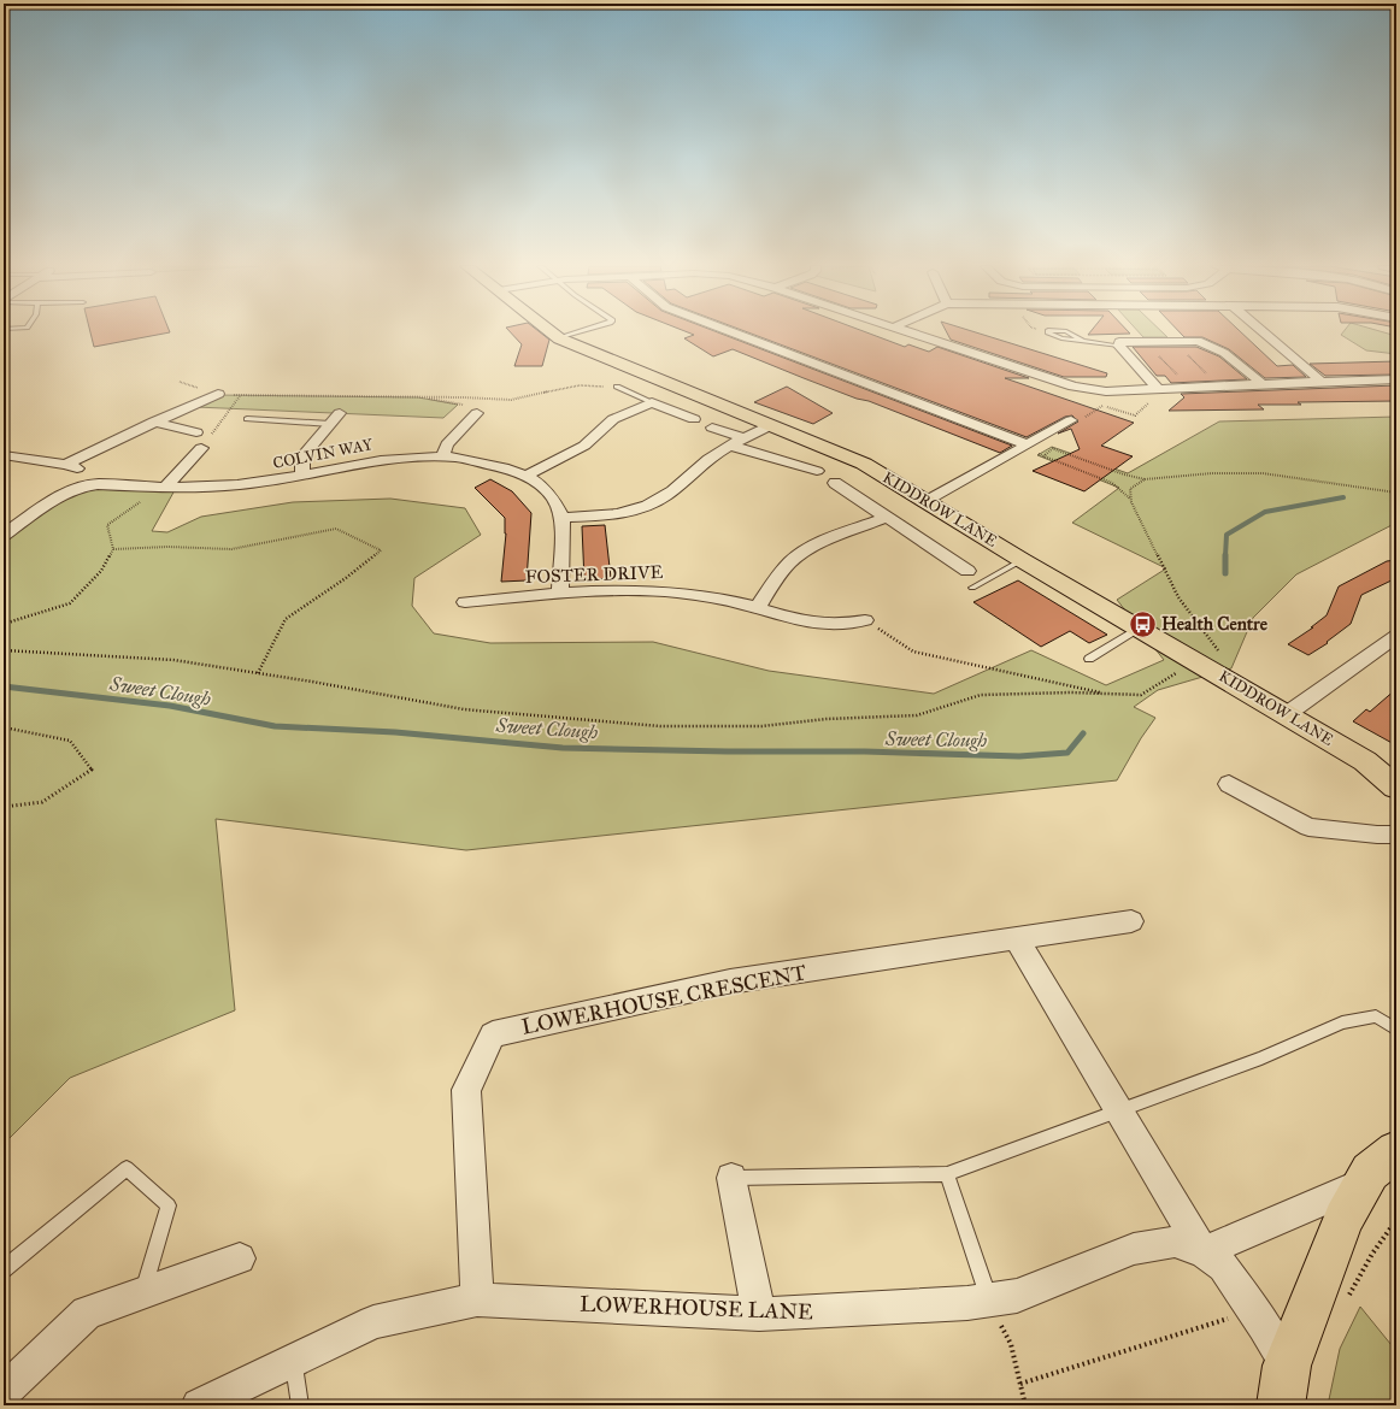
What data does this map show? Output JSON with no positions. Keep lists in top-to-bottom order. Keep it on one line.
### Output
{"streets":{"main road":["KIDDROW LANE"],"street":["COLVIN WAY","FOSTER DRIVE","LOWERHOUSE CRESCENT","LOWERHOUSE LANE"]},"crossings":[["LOWERHOUSE CRESCENT","LOWERHOUSE LANE"]],"water":["Sweet Clough"],"places":{"bus stop":["Health Centre"]}}
